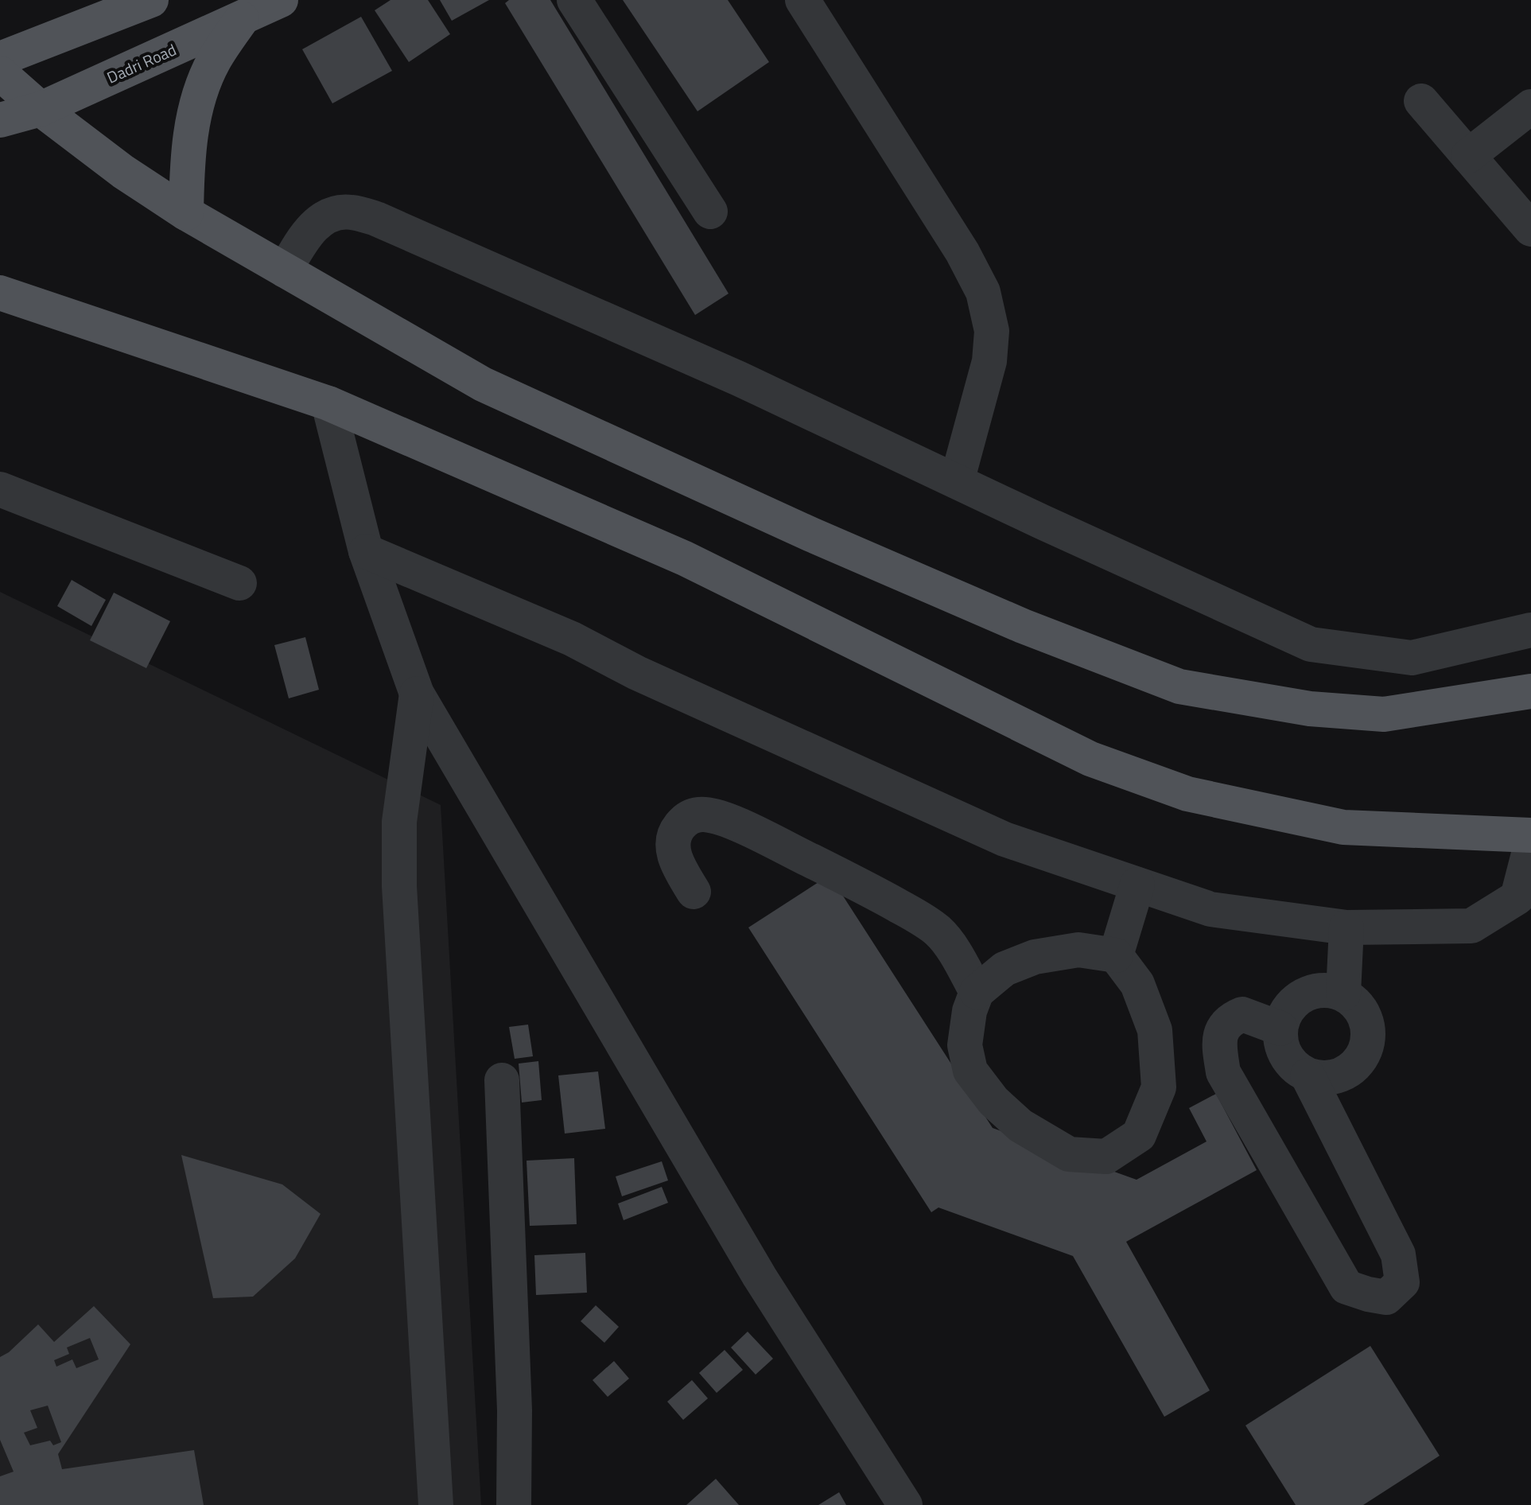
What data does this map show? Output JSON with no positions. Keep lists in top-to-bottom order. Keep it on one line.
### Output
{"streets":{"main road":["Dadri Road"]}}
